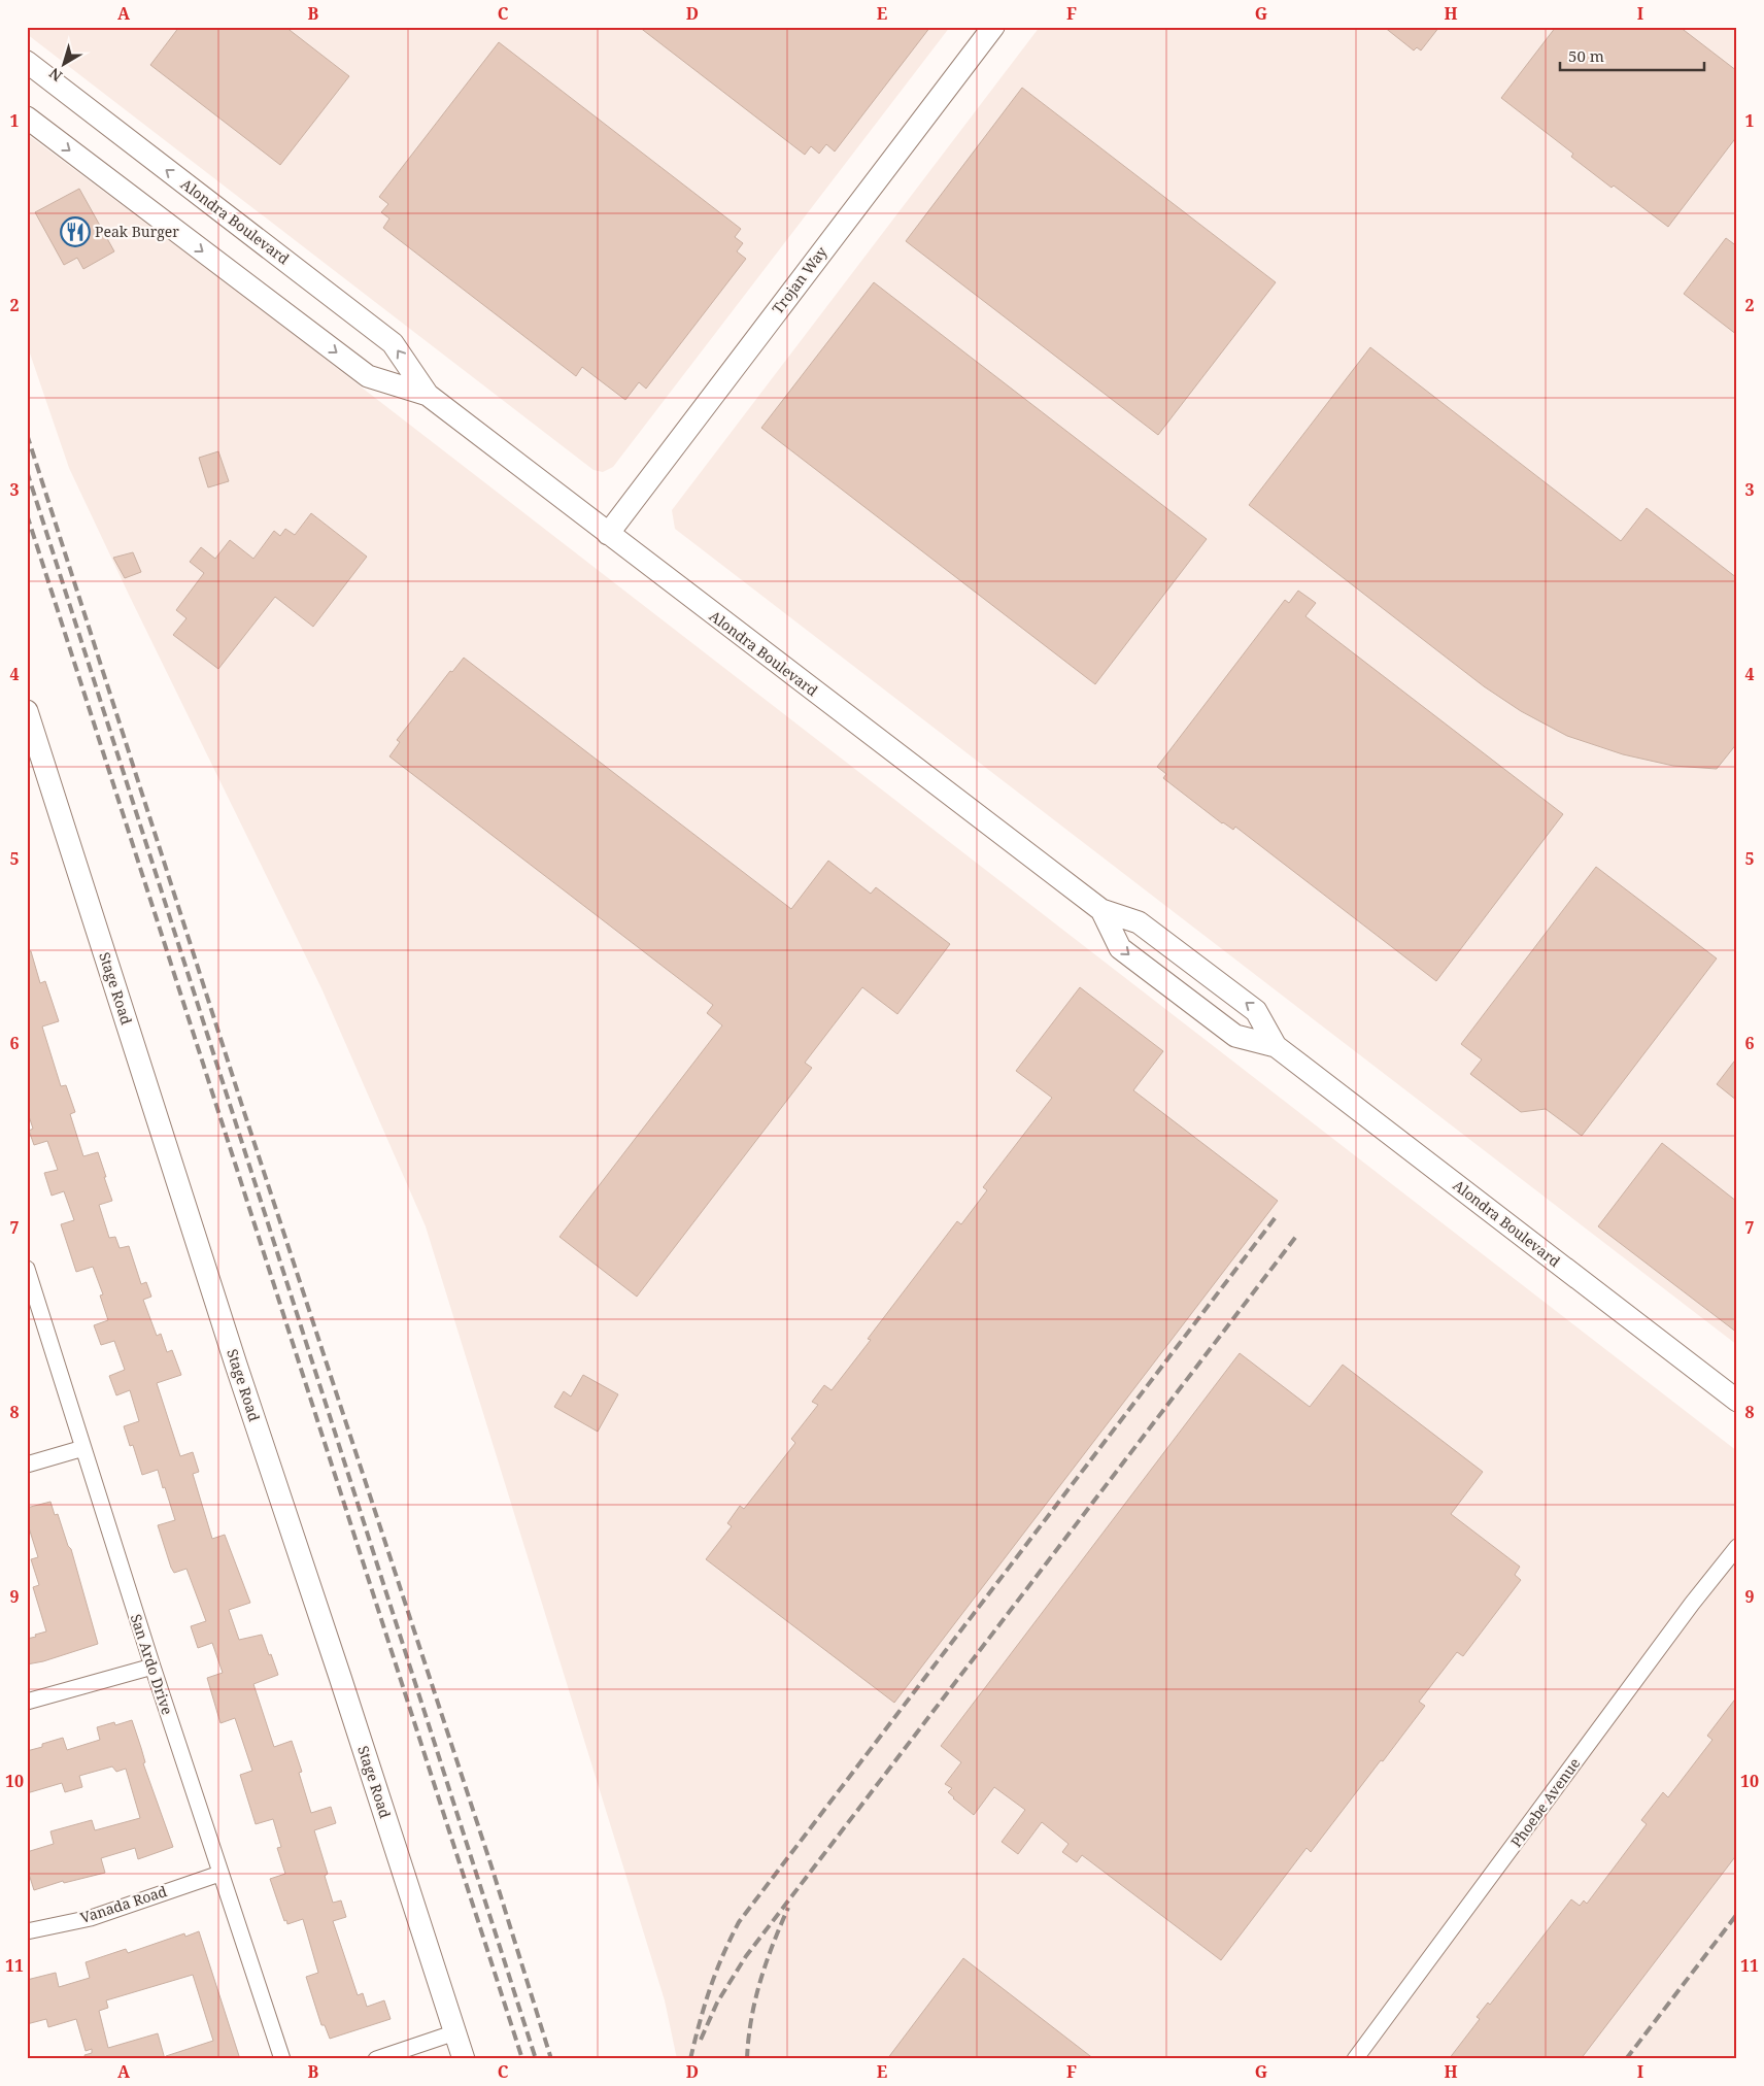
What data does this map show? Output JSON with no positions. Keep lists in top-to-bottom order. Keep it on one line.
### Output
{"streets":{"main road":["Alondra Boulevard","Trojan Way","Stage Road"],"street":["San Ardo Drive","Phoebe Avenue","Vanada Road"]},"crossings":[["Alondra Boulevard","Trojan Way"],["San Ardo Drive","Vanada Road"]],"places":{"restaurant":["Peak Burger"]},"scale_bar":"50 m","north":"bottom left","grid":{"columns":["A","B","C","D","E","F","G","H","I"],"rows":["1","2","3","4","5","6","7","8","9","10","11"]}}
